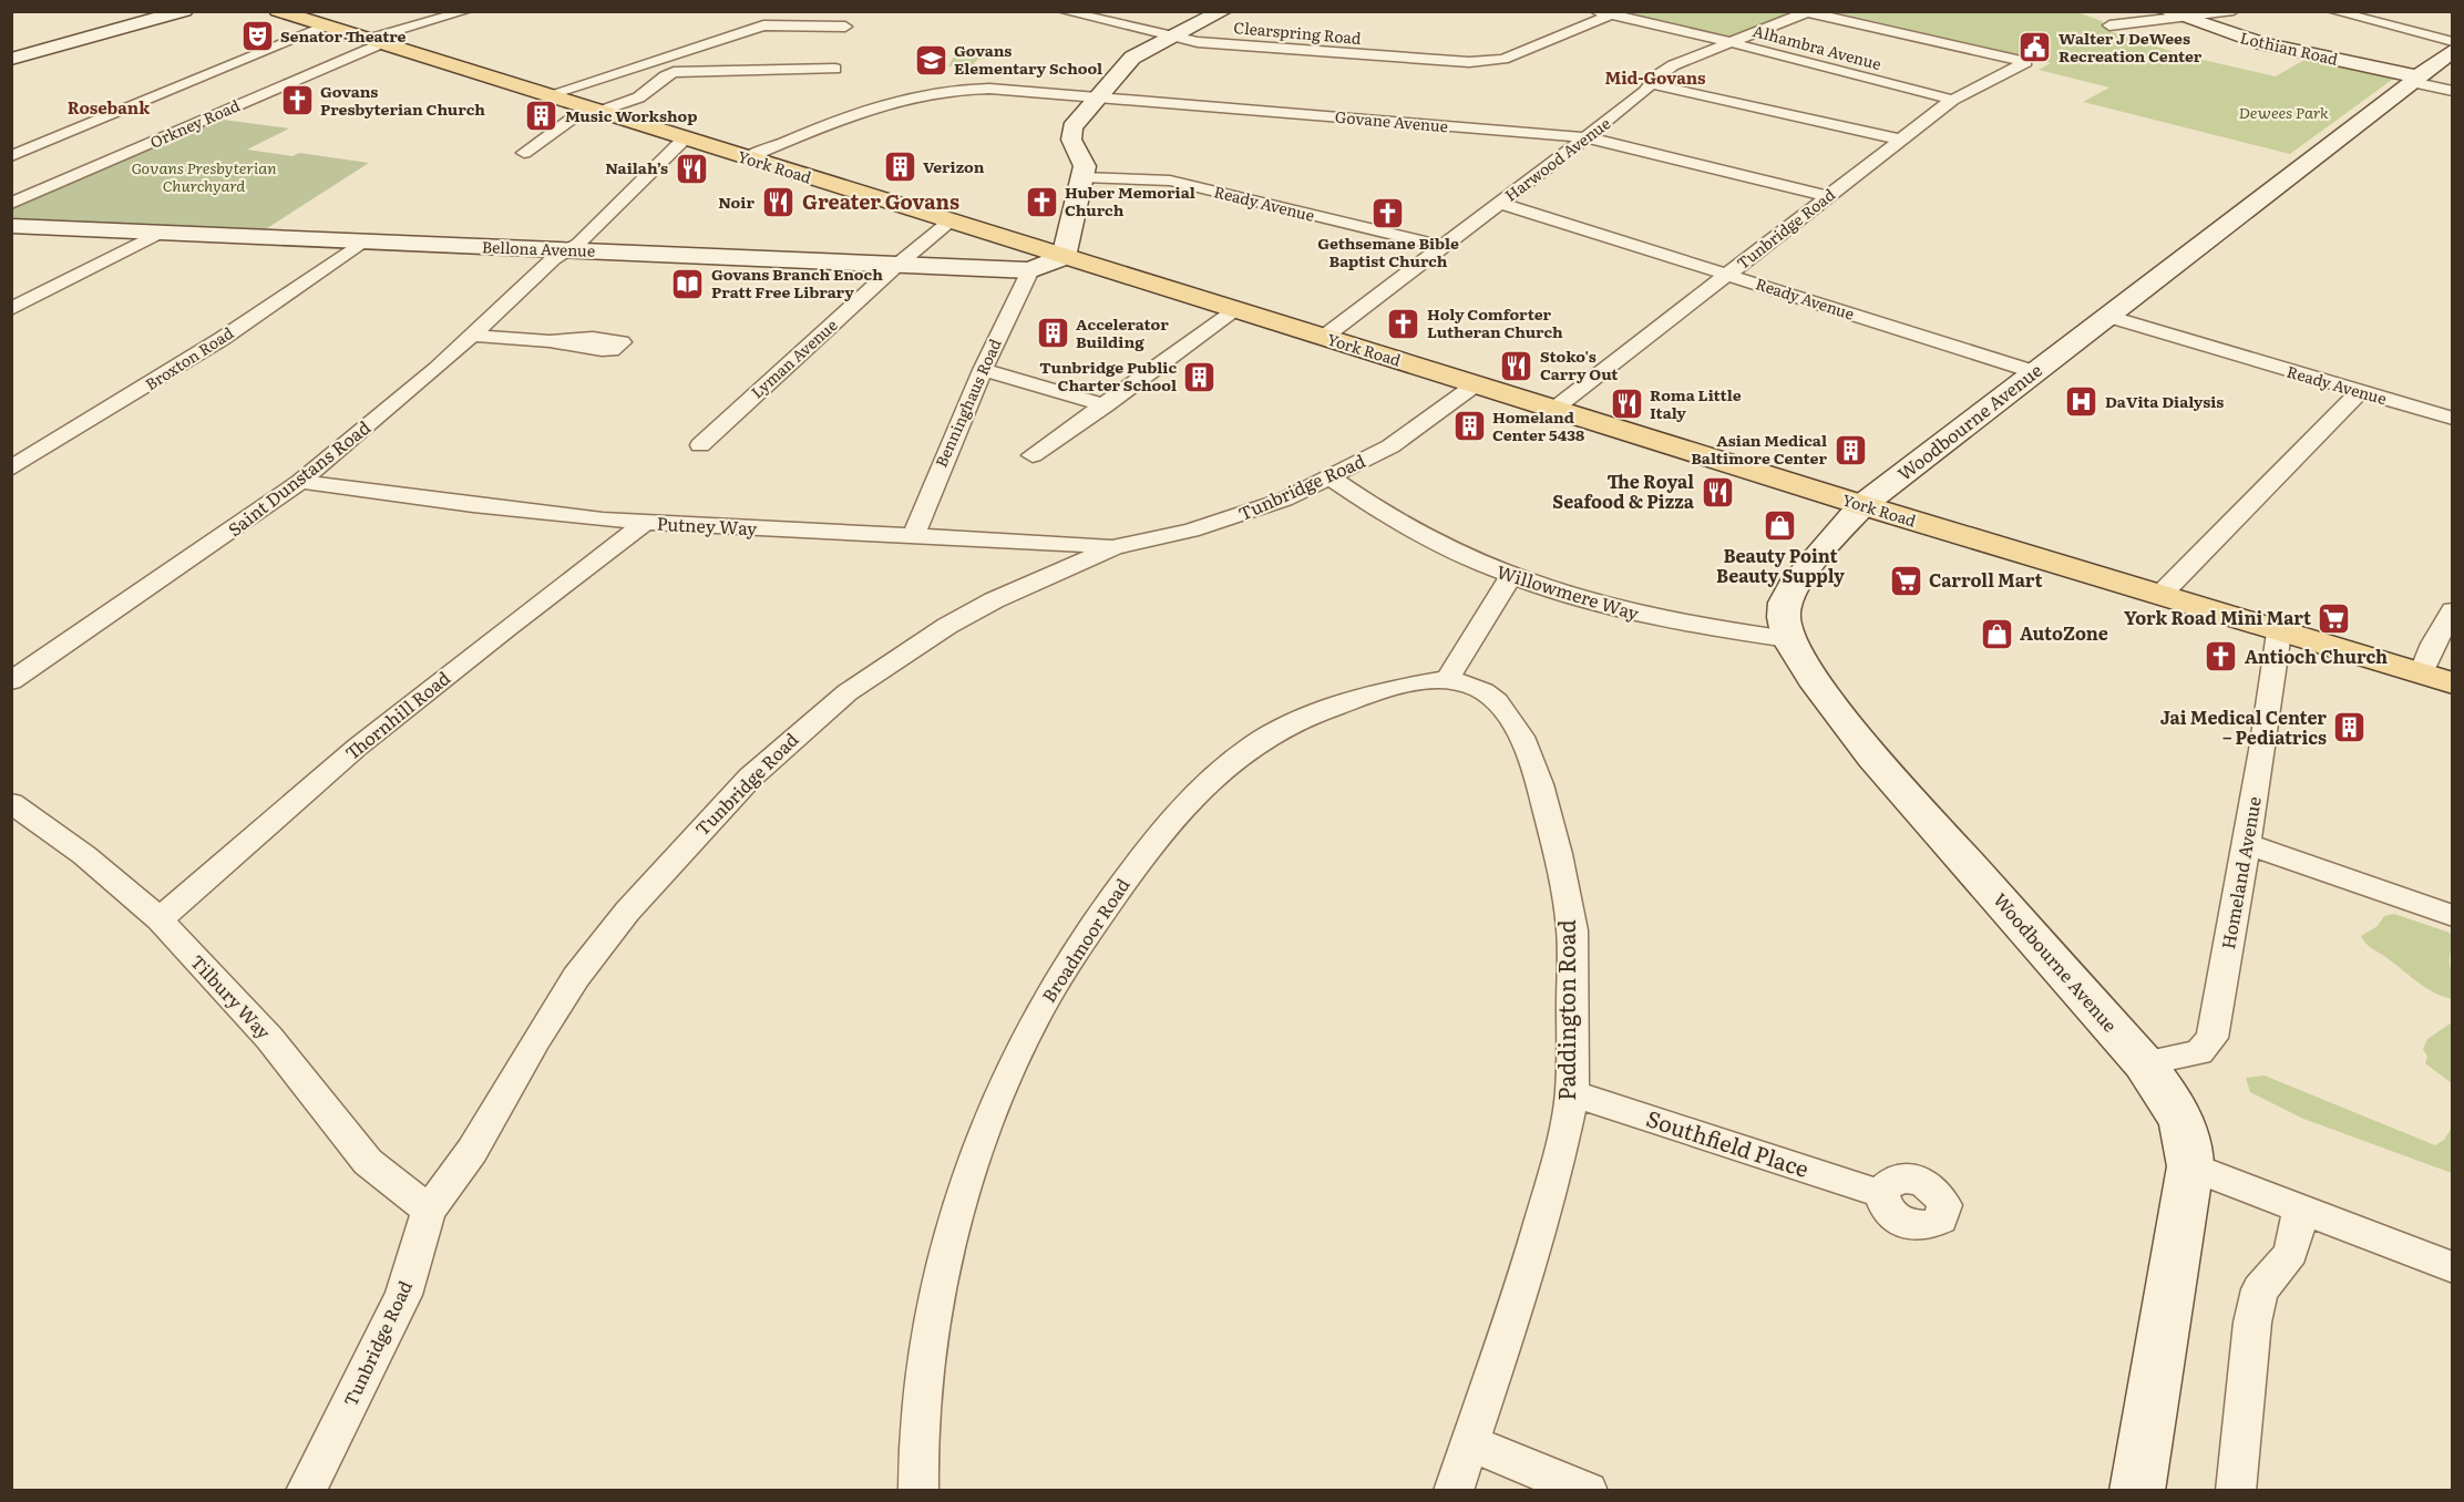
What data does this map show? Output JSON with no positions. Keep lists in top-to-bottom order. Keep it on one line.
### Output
{"streets":{"main road":["York Road"],"street":["Clearspring Road","Alhambra Avenue","Lothian Road","Govane Avenue","Orkney Road","Harwood Avenue","Ready Avenue","Tunbridge Road","Bellona Avenue","Broxton Road","Lyman Avenue","Benninghaus Road","Woodbourne Avenue","Saint Dunstans Road","Putney Way","Willowmere Way","Thornhill Road","Homeland Avenue","Broadmoor Road","Tilbury Way","Paddington Road","Southfield Place"]},"crossings":[["Clearspring Road","Alhambra Avenue"],["Alhambra Avenue","Harwood Avenue"],["Alhambra Avenue","Tunbridge Road"],["Lothian Road","Woodbourne Avenue"],["Govane Avenue","Harwood Avenue"],["Govane Avenue","York Road"],["Govane Avenue","Tunbridge Road"],["Orkney Road","York Road"],["Harwood Avenue","York Road"],["Harwood Avenue","Ready Avenue"],["Harwood Avenue","Tunbridge Road"],["York Road","Tunbridge Road"],["York Road","Bellona Avenue"],["York Road","Lyman Avenue"],["York Road","Woodbourne Avenue"],["York Road","Saint Dunstans Road"],["York Road","Homeland Avenue"],["Ready Avenue","Tunbridge Road"],["Ready Avenue","Woodbourne Avenue"],["Tunbridge Road","Putney Way"],["Tunbridge Road","Willowmere Way"],["Tunbridge Road","Tilbury Way"],["Bellona Avenue","Broxton Road"],["Bellona Avenue","Lyman Avenue"],["Bellona Avenue","Benninghaus Road"],["Bellona Avenue","Saint Dunstans Road"],["Benninghaus Road","Putney Way"],["Woodbourne Avenue","Willowmere Way"],["Woodbourne Avenue","Homeland Avenue"],["Saint Dunstans Road","Putney Way"],["Putney Way","Thornhill Road"],["Thornhill Road","Tilbury Way"],["Broadmoor Road","Paddington Road"],["Paddington Road","Southfield Place"]],"districts":["Mid-Govans","Rosebank","Greater Govans"],"parks":["Dewees Park","Govans Presbyterian Churchyard"],"places":{"theatre":["Senator Theatre"],"public building":["Walter J DeWees Recreation Center"],"school or university":["Govans Elementary School"],"church":["Govans Presbyterian Church","Huber Memorial Church","Gethsemane Bible Baptist Church","Holy Comforter Lutheran Church","Antioch Church"],"building":["Music Workshop","Verizon","Accelerator Building","Tunbridge Public Charter School","Homeland Center 5438","Asian Medical Baltimore Center","Jai Medical Center – Pediatrics"],"restaurant":["Nailah’s","Noir","Stoko's Carry Out","Roma Little Italy","The Royal Seafood & Pizza"],"library":["Govans Branch Enoch Pratt Free Library"],"hospital":["DaVita Dialysis"],"shop":["Beauty Point Beauty Supply","AutoZone"],"supermarket":["Carroll Mart","York Road Mini Mart"]}}
